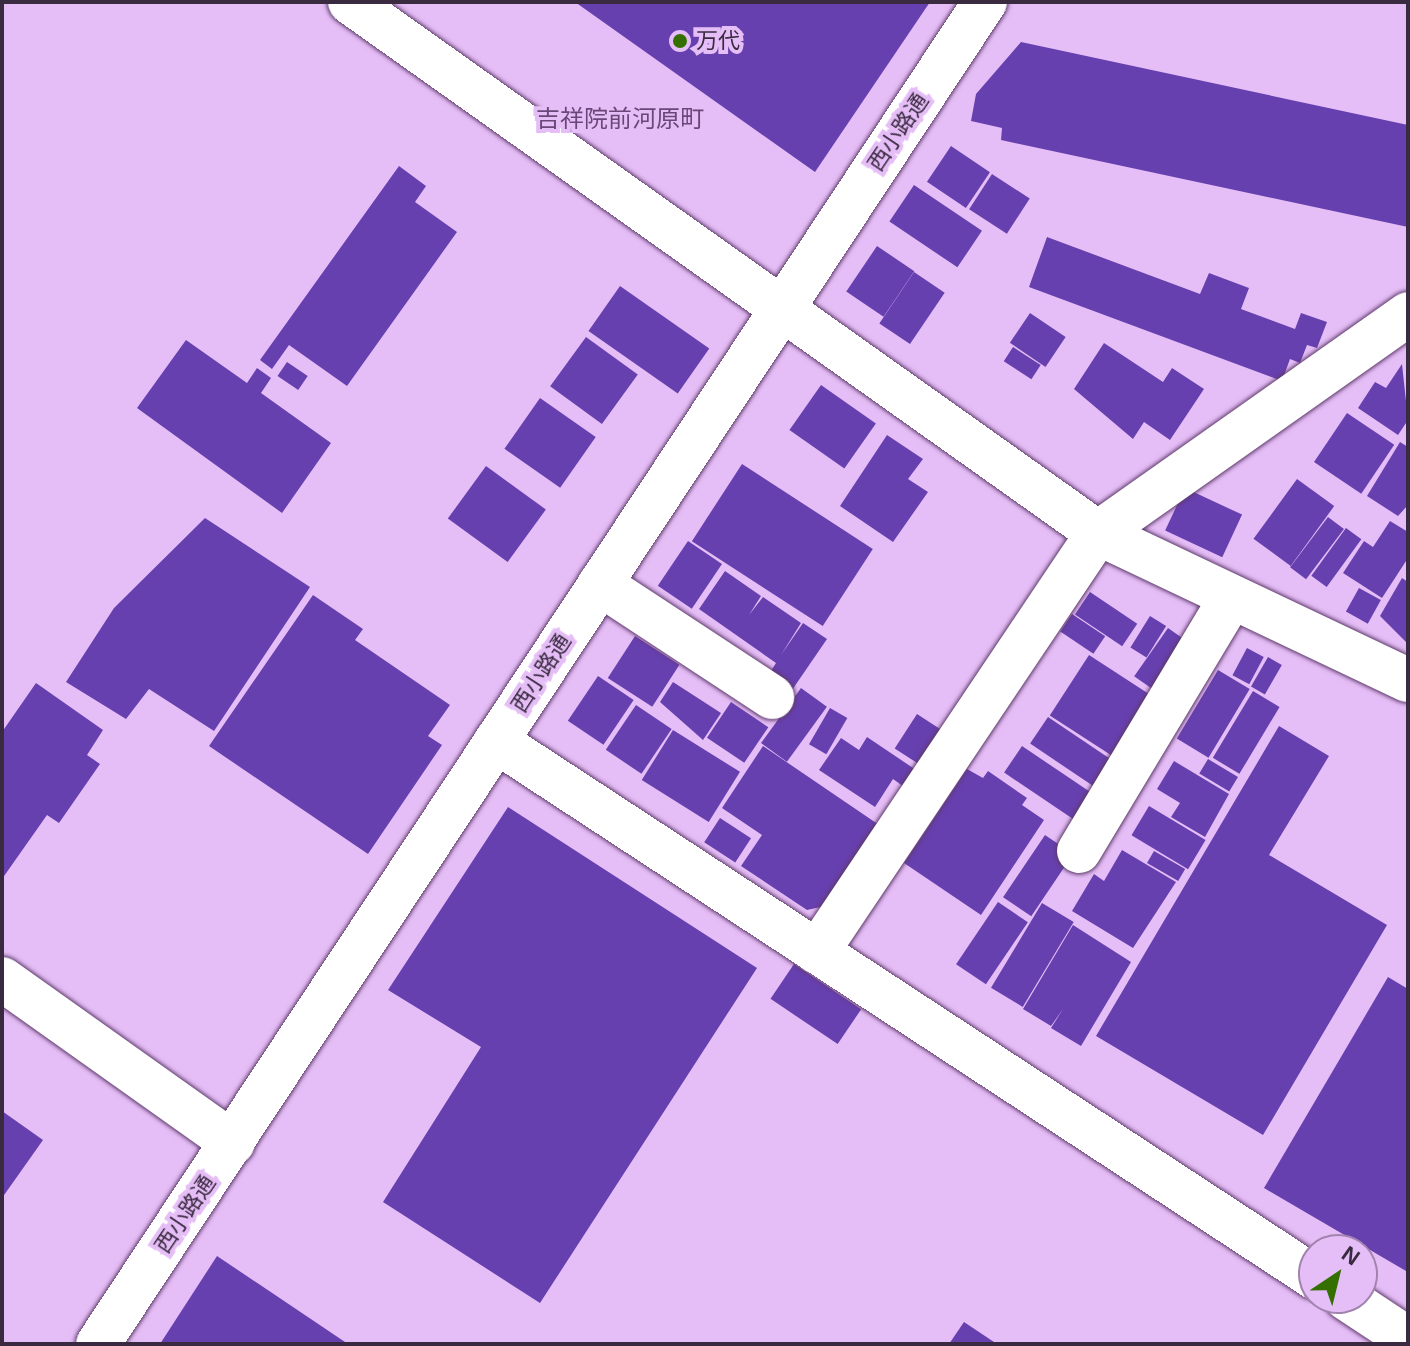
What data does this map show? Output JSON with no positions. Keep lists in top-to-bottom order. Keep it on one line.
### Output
{"streets":{"street":["西小路通"]},"districts":["吉祥院前河原町"],"places":["万代"],"north":"top right"}
